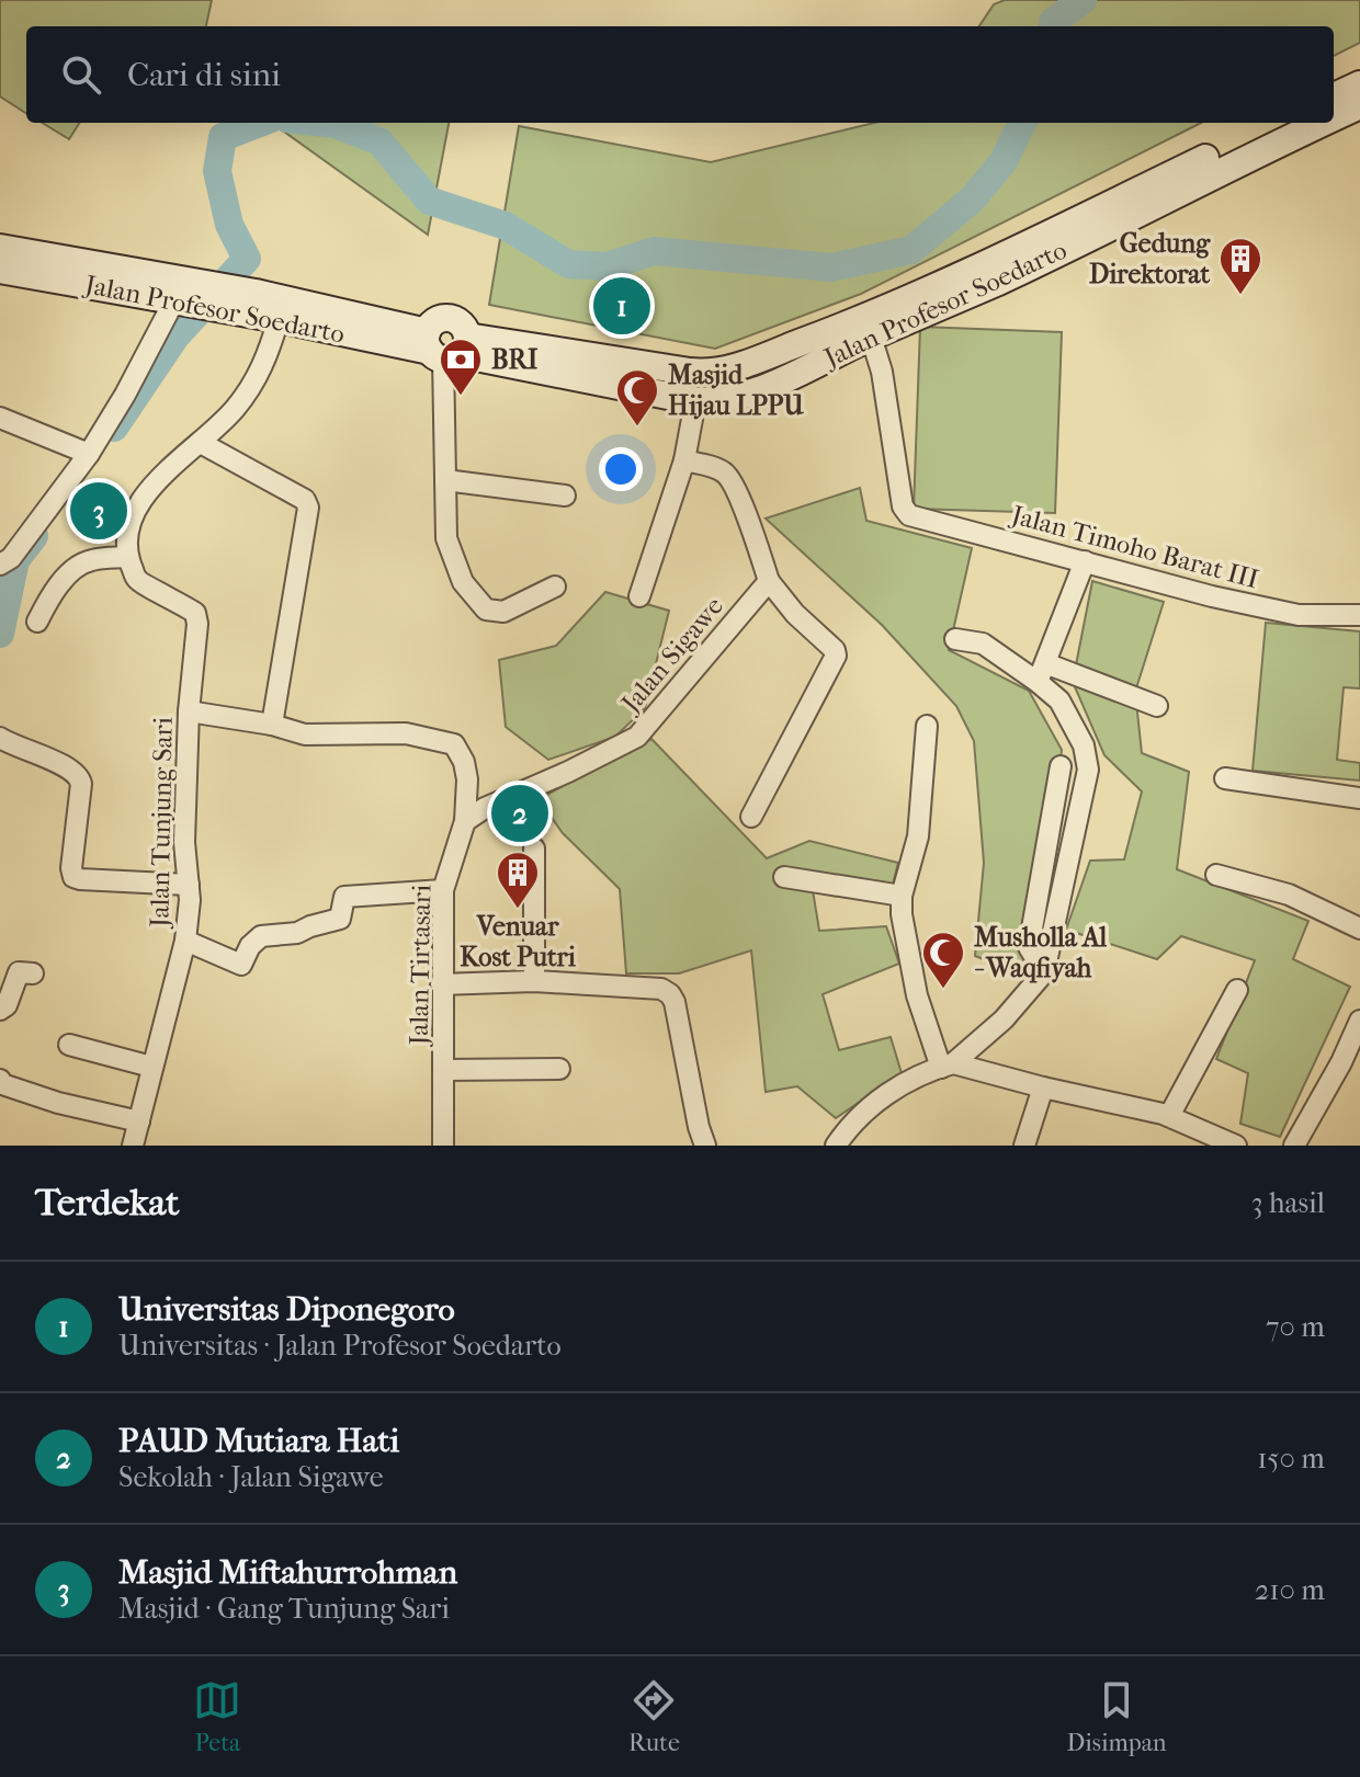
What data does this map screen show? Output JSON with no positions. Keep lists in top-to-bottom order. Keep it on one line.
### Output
{"streets":{"street":["Jalan Profesor Soedarto","Jalan Timoho Barat III","Jalan Sigawe","Jalan Tunjung Sari","Jalan Tirtasari"]},"crossings":[["Jalan Profesor Soedarto","Jalan Timoho Barat III"],["Jalan Sigawe","Jalan Tirtasari"],["Jalan Tunjung Sari","Jalan Tirtasari"]],"places":{"building":["Gedung Direktorat","Venuar Kost Putri"],"bank":["BRI"],"mosque":["Masjid Hijau LPPU","Musholla Al - Waqfiyah"]},"page":{"search":"Cari di sini","pins":["1","3","2"],"heading":["Terdekat","3 hasil"],"list":[{"mark":"1","name":"Universitas Diponegoro","note":"Universitas · Jalan Profesor Soedarto","value":"70 m"},{"mark":"2","name":"PAUD Mutiara Hati","note":"Sekolah · Jalan Sigawe","value":"150 m"},{"mark":"3","name":"Masjid Miftahurrohman","note":"Masjid · Gang Tunjung Sari","value":"210 m"}],"nav":["Peta","Rute","Disimpan"]}}
